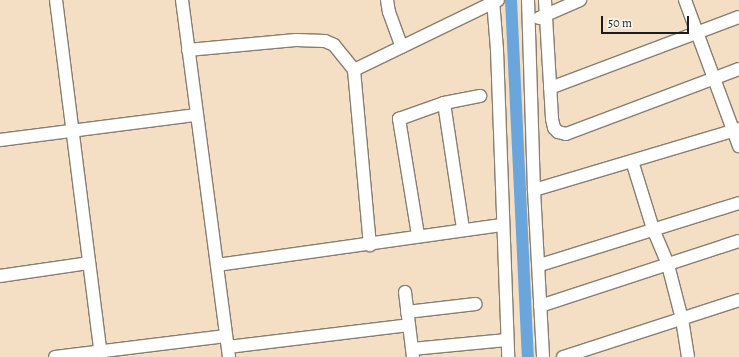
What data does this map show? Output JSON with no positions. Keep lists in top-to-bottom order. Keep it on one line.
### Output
{"scale_bar":"50 m"}
